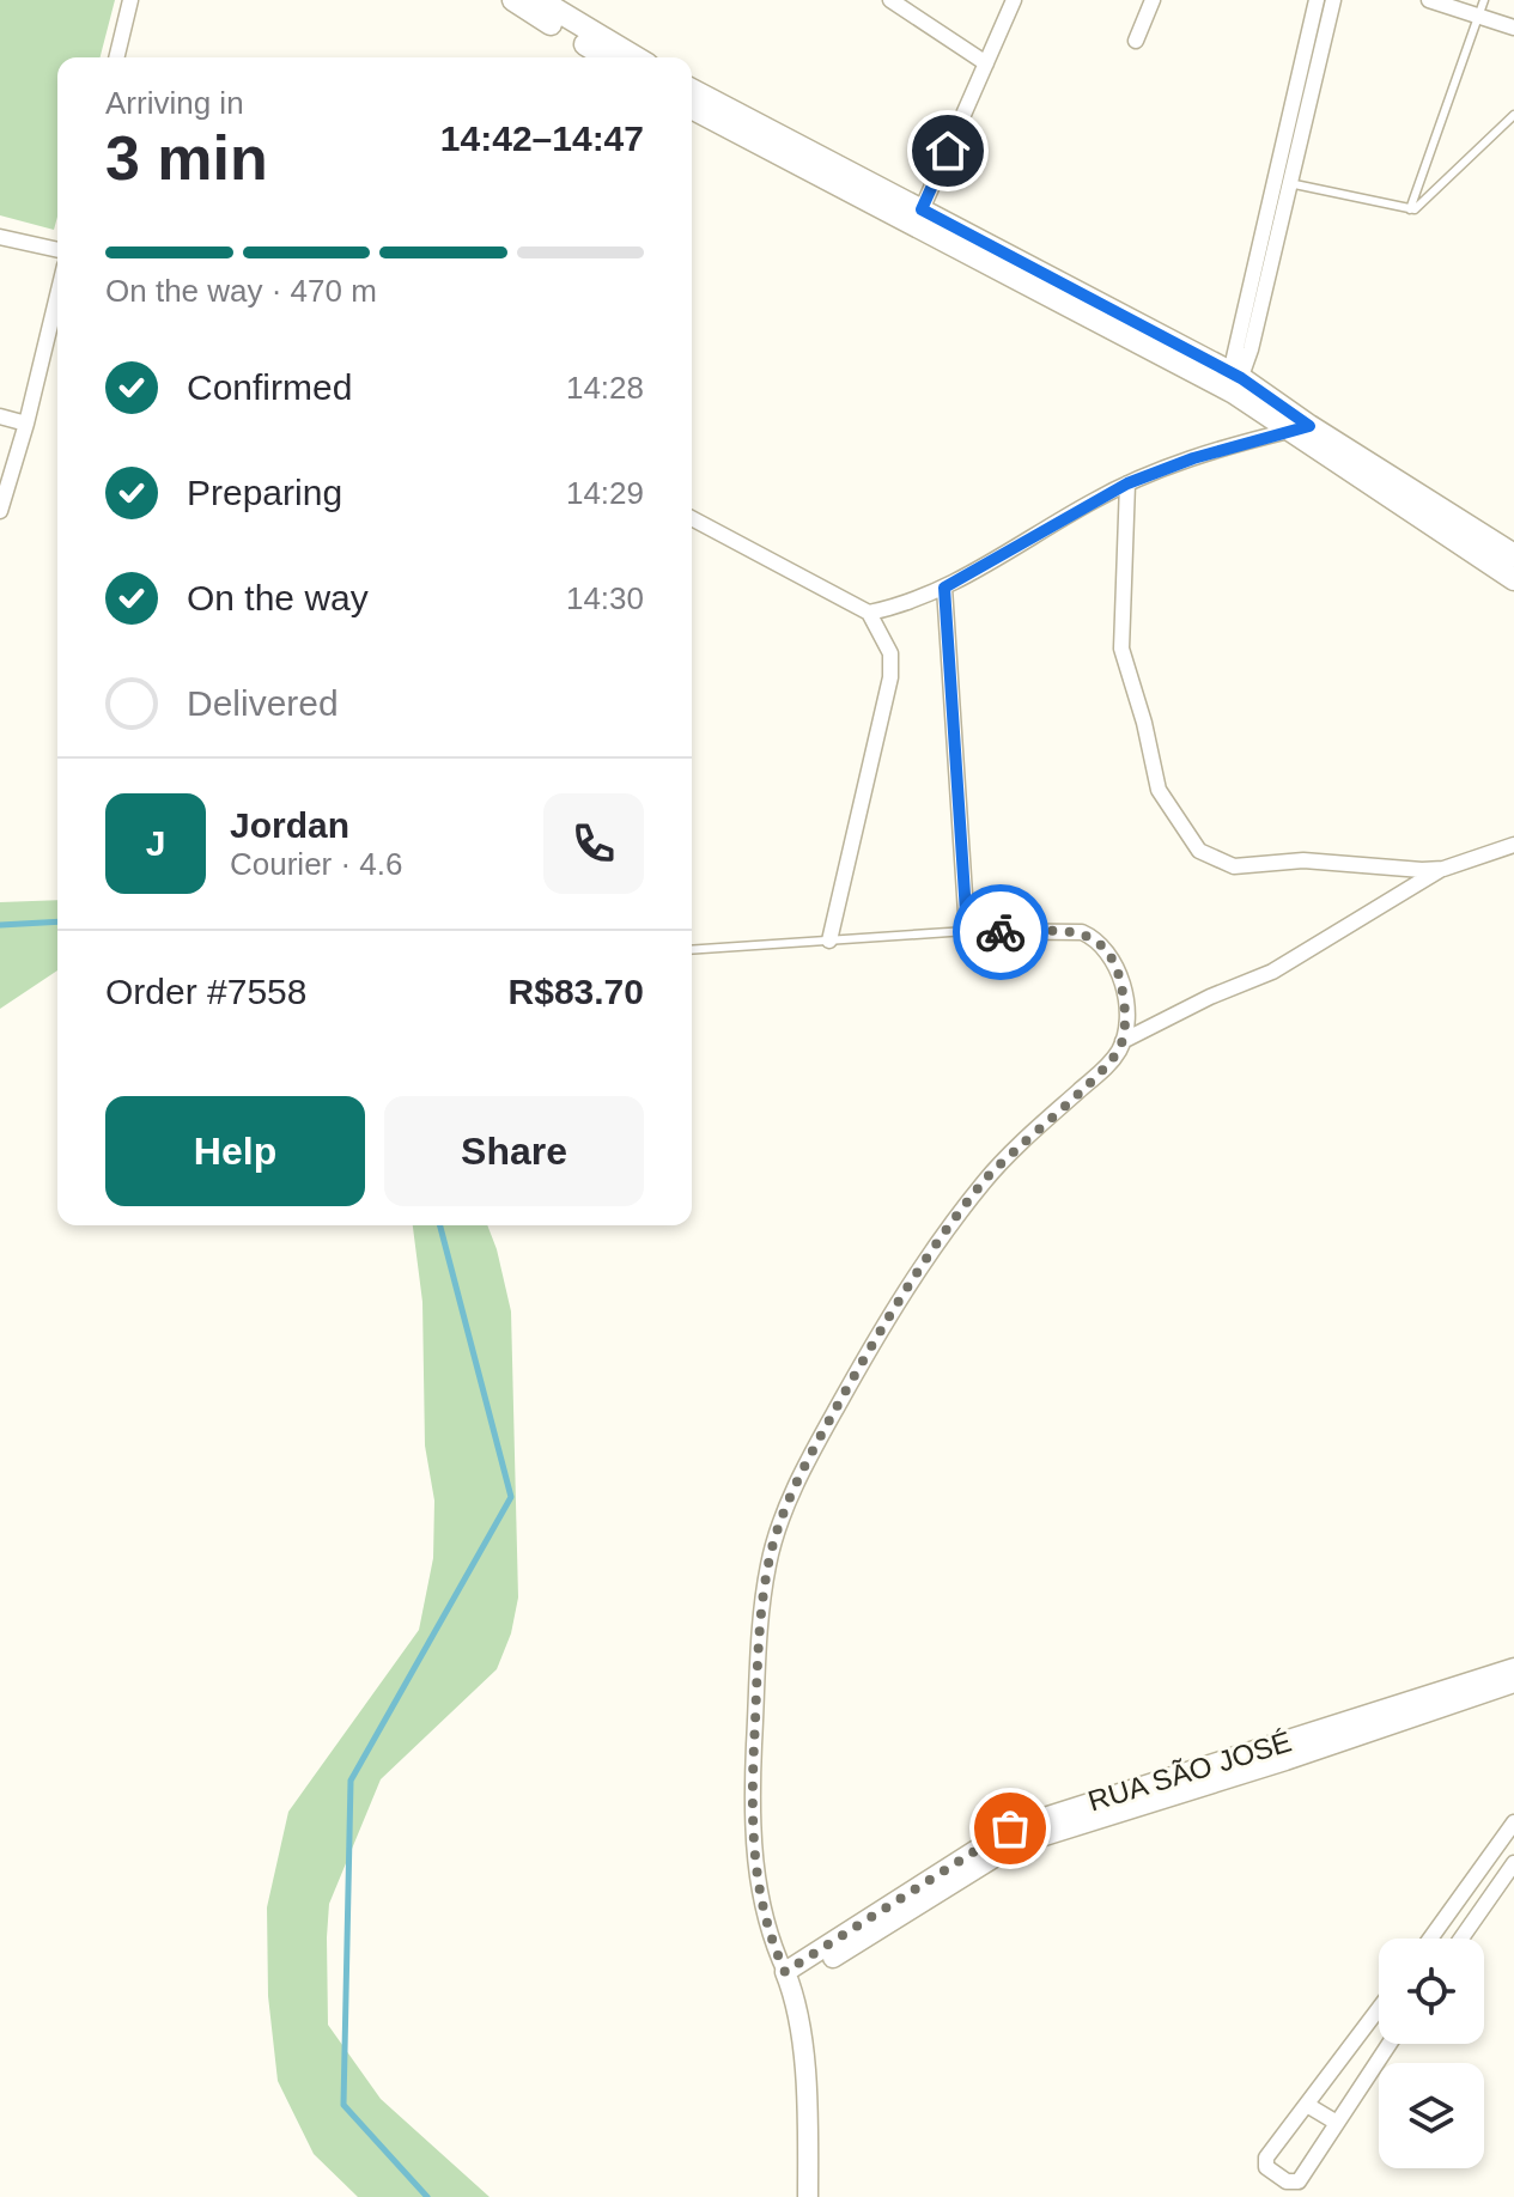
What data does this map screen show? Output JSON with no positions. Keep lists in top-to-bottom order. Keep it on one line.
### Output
{"streets":{"street":["RUA SÃO JOSÉ"]},"page":{"heading":["3 min","Arriving in","14:42–14:47"],"panel":["Jordan","Courier · 4.6","Order #7558","R$83.70"],"bar":"On the way · 470 m","list":[["Confirmed","14:28"],["Preparing","14:29"],["On the way","14:30"],"Delivered"],"round":"J","buttons":["Help","Share"]}}
